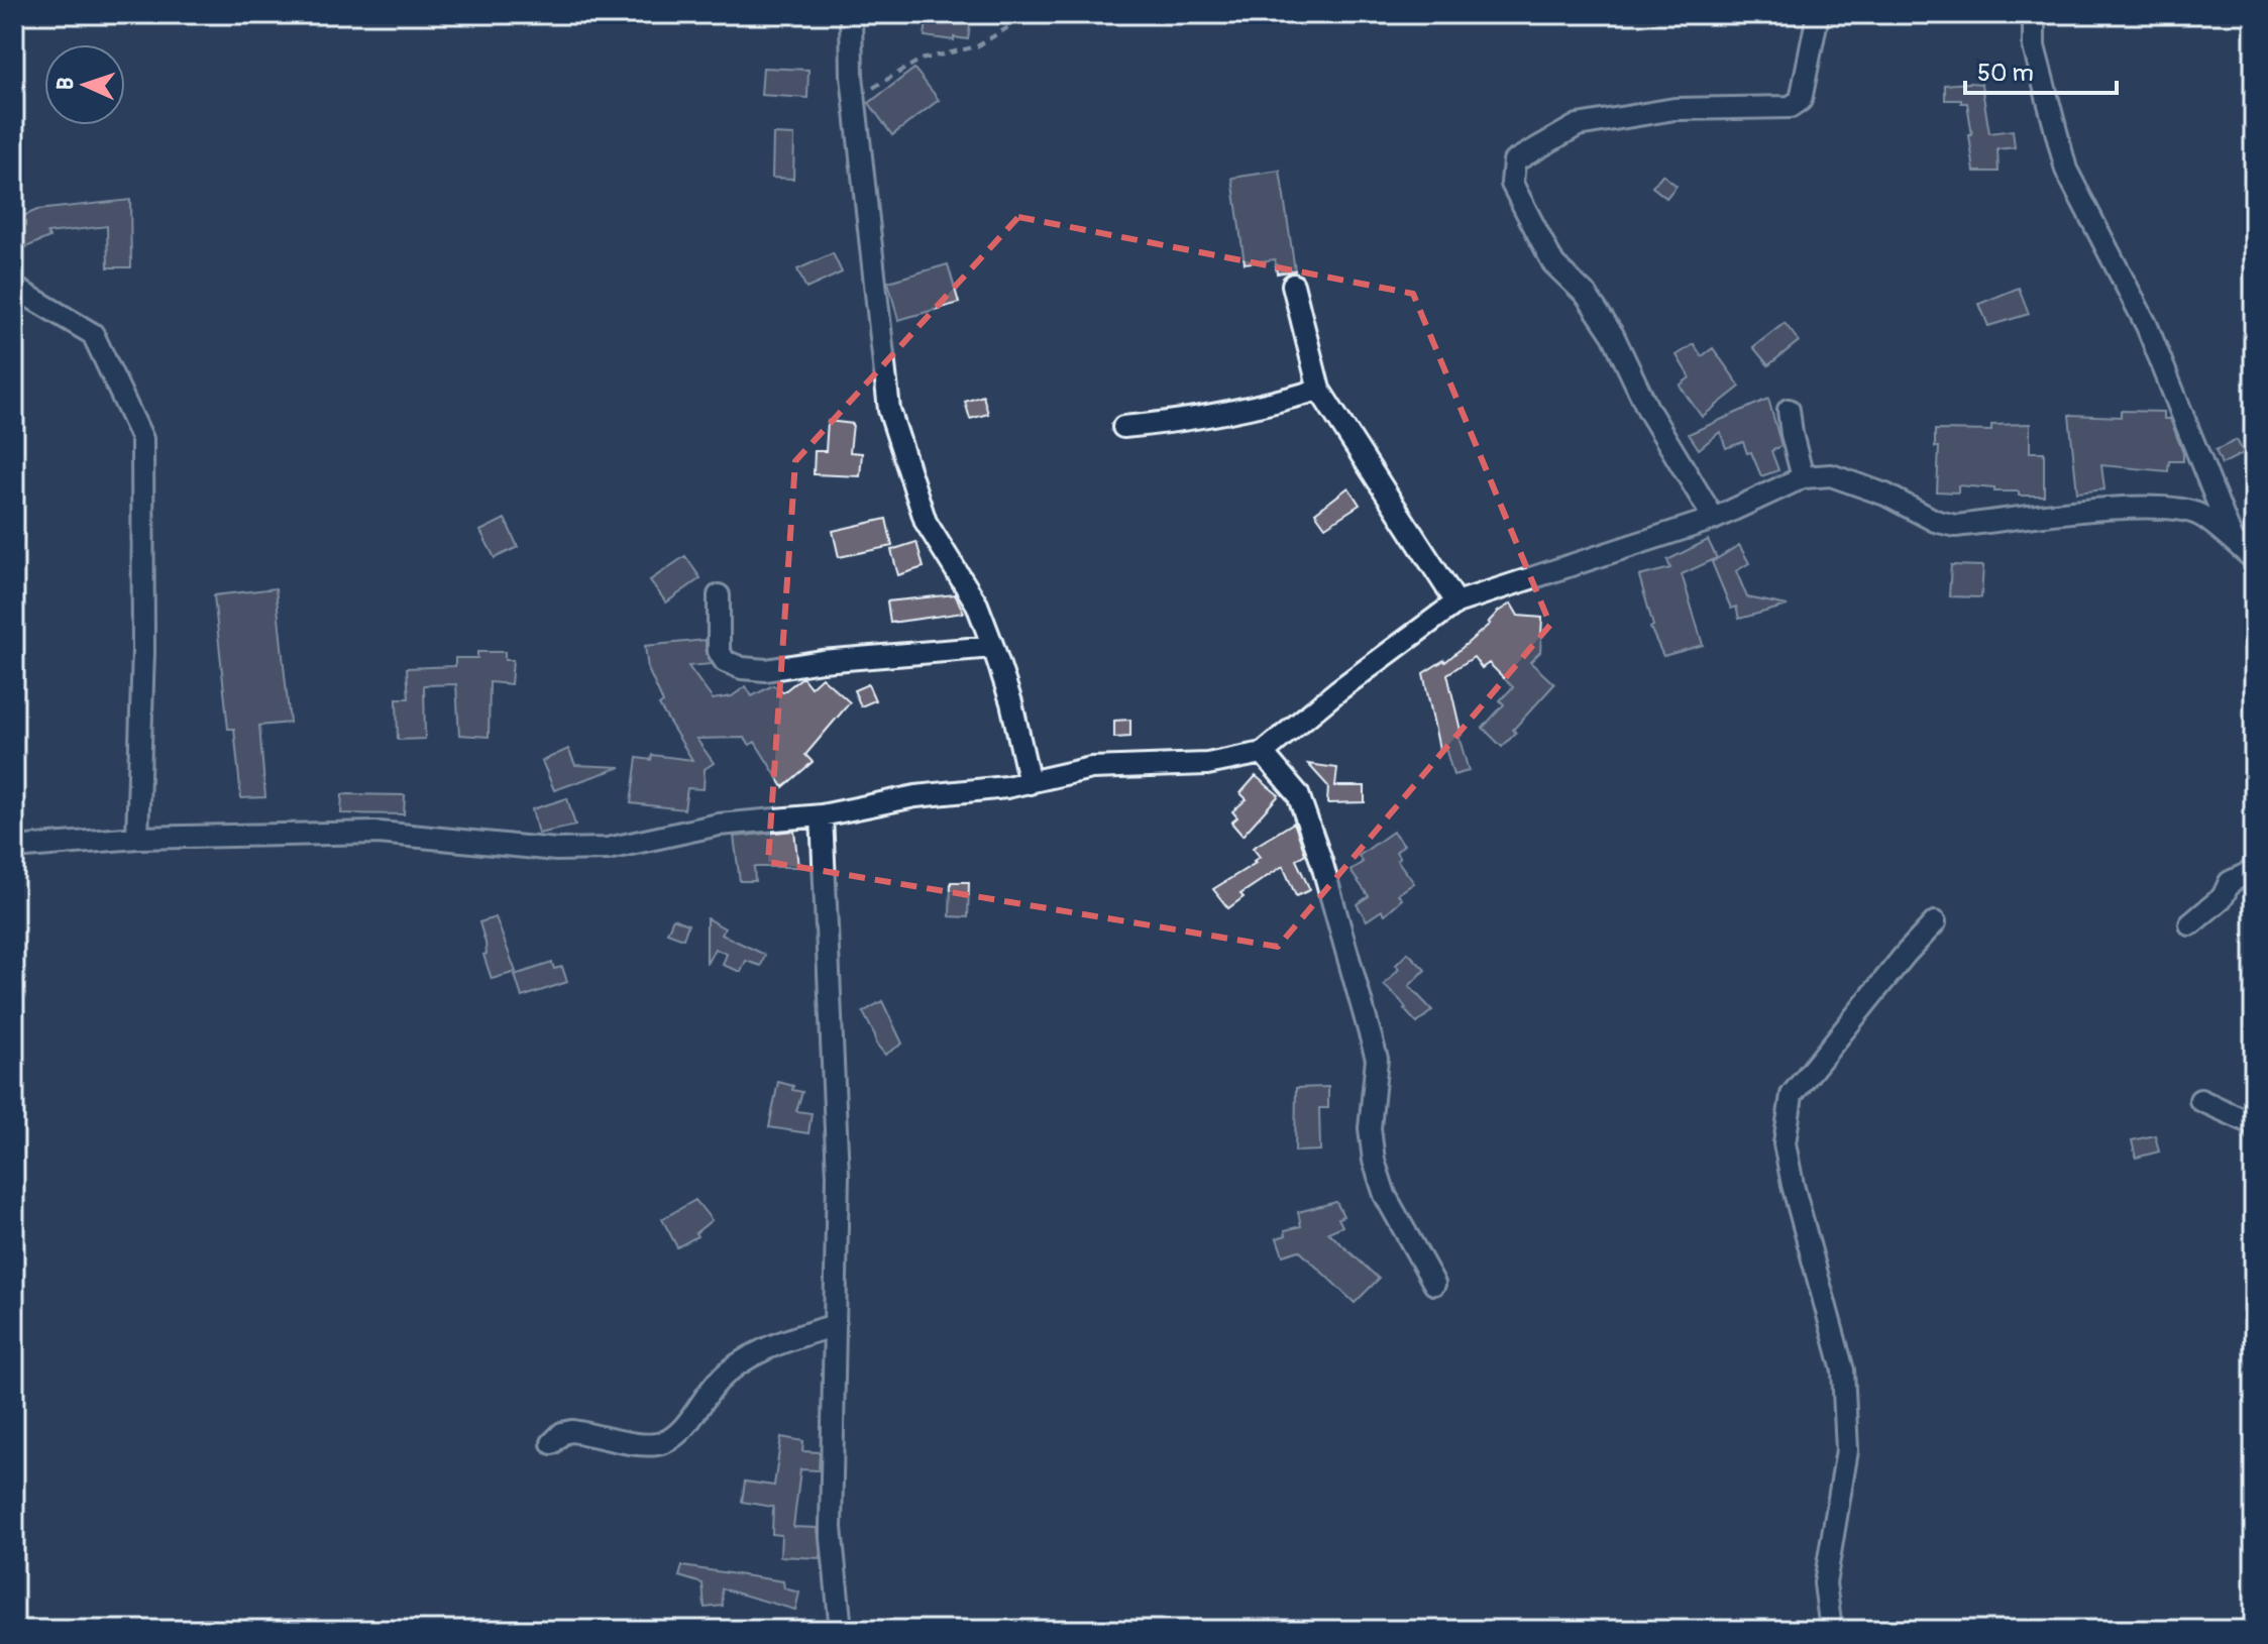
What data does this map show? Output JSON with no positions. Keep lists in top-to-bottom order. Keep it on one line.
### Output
{"scale_bar":"50 m","north":"left"}
